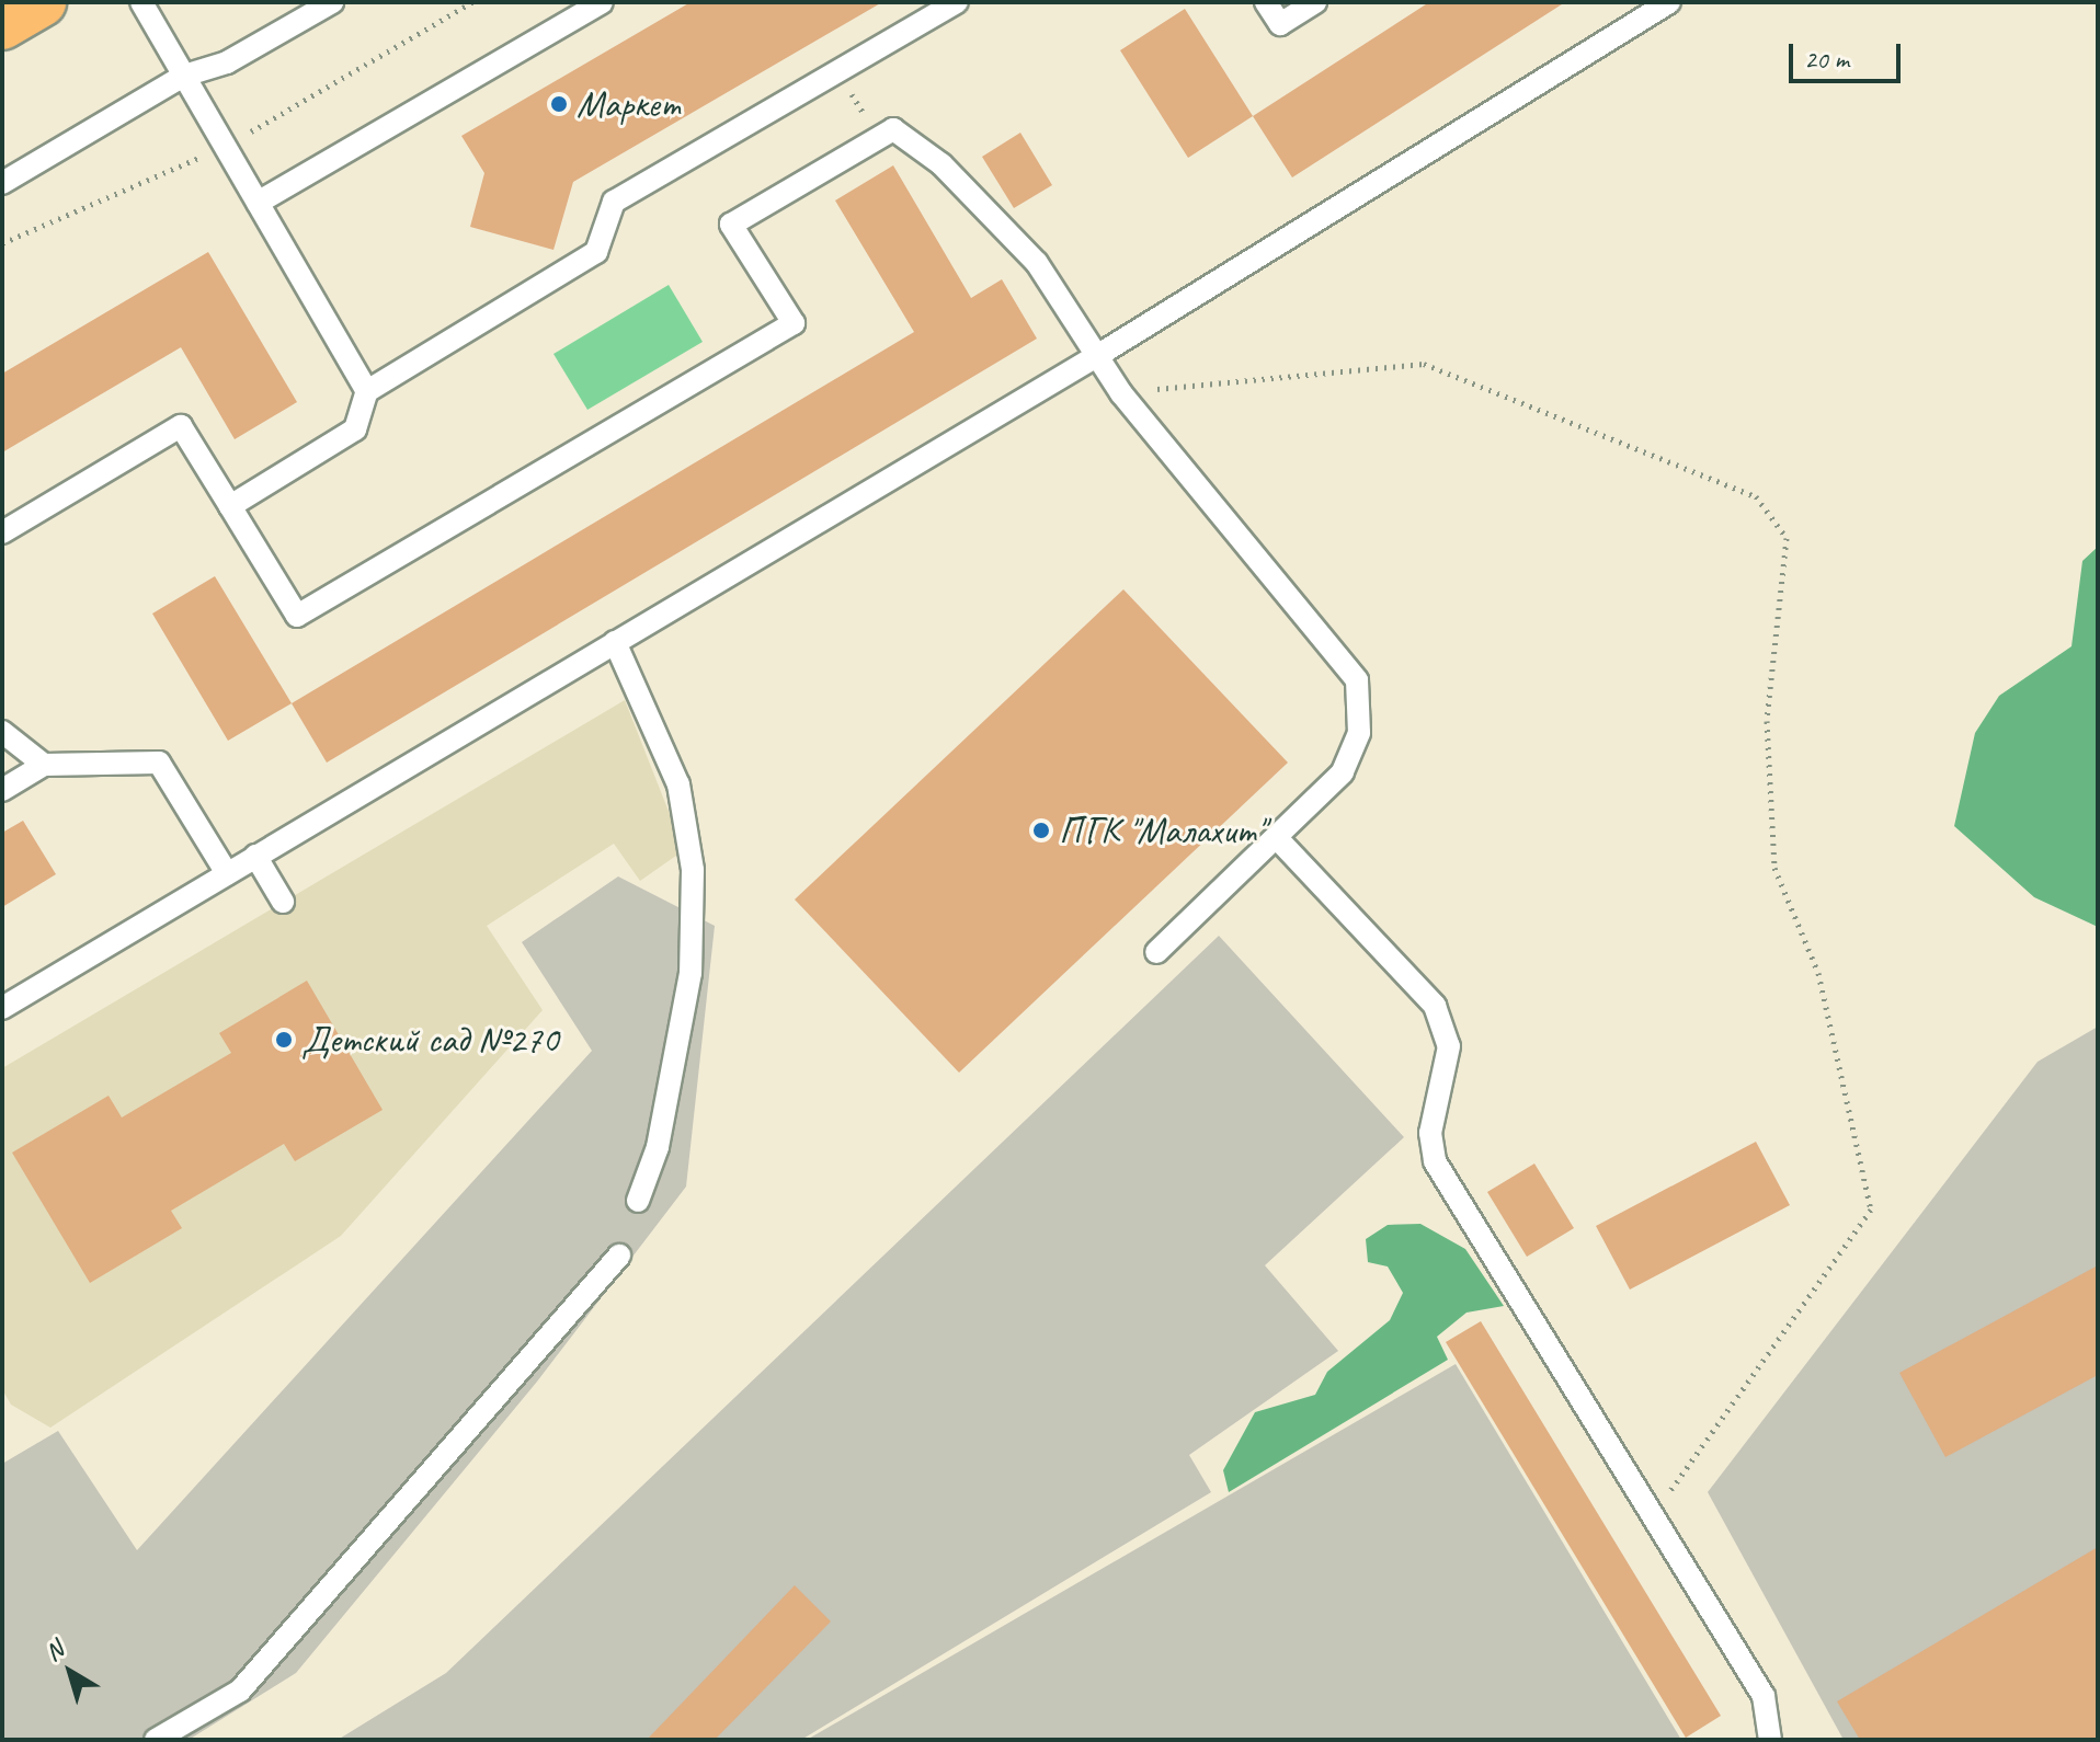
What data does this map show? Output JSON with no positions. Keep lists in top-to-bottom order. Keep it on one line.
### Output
{"places":["Маркет","ПГК \"Малахит\"","Детский сад №270"],"scale_bar":"20 m","north":"top left"}
